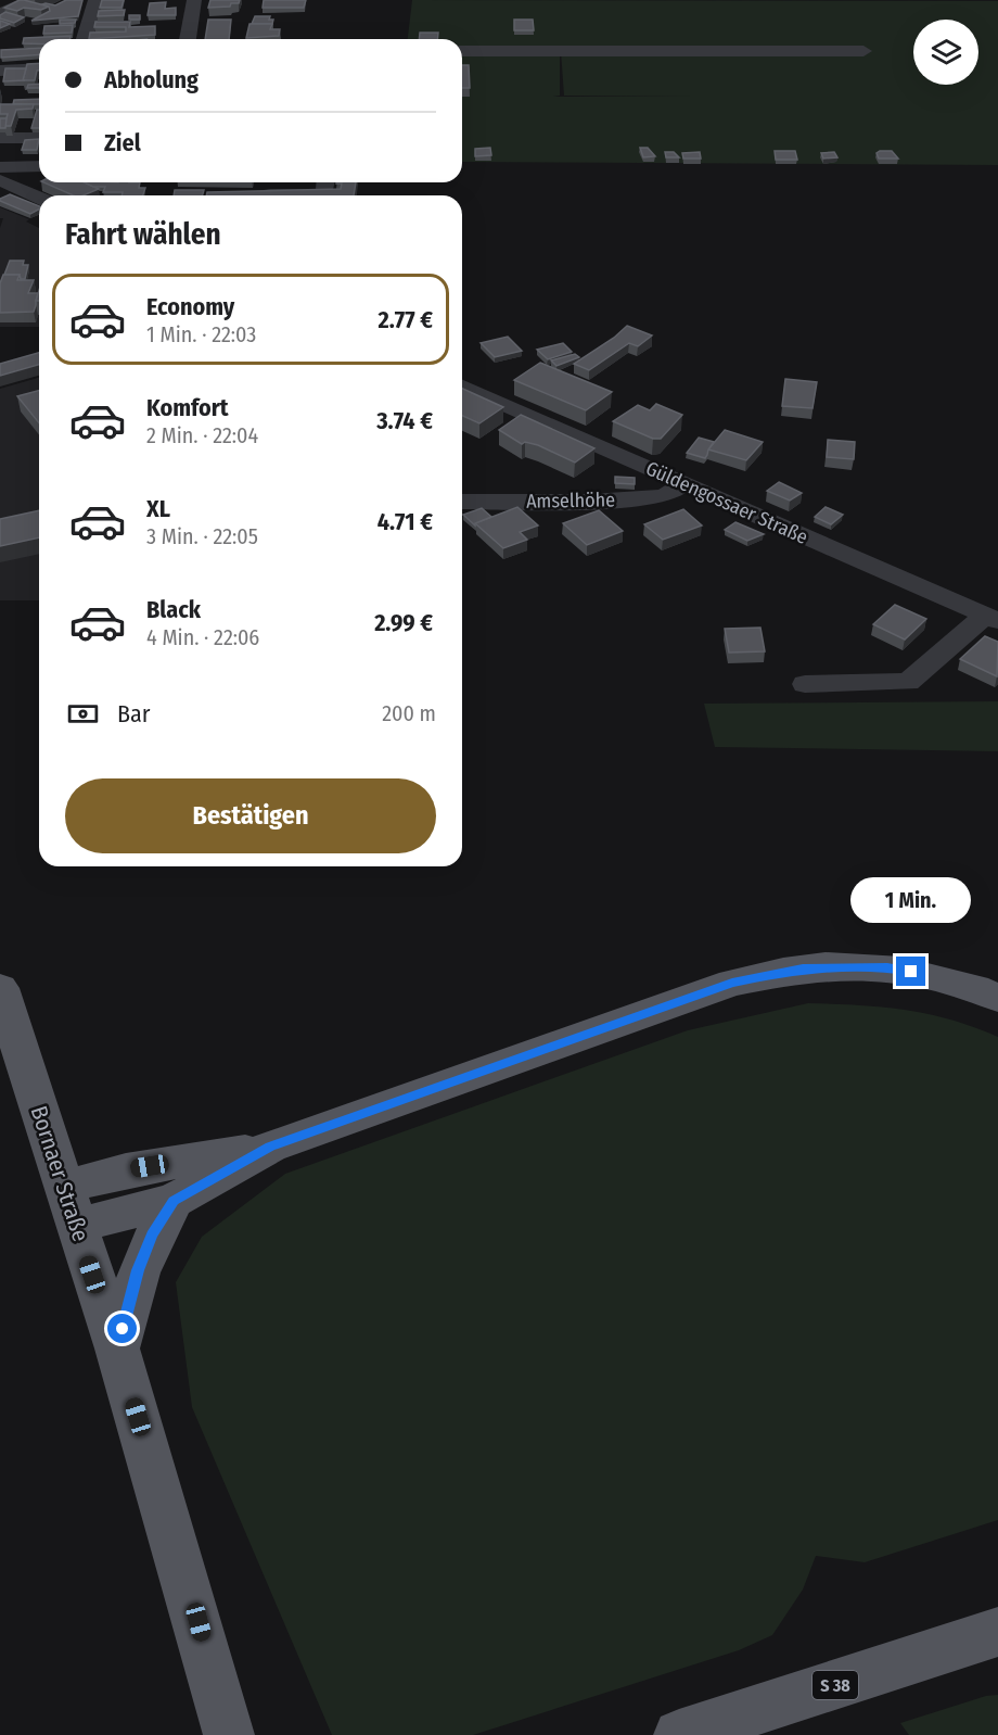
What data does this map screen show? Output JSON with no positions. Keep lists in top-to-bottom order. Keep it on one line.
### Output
{"streets":{"main road":["Bornaer Straße","S 38"],"street":["Amselhöhe","Güldengossaer Straße"]},"crossings":[["Amselhöhe","Güldengossaer Straße"]],"page":{"banner":["Abholung","Ziel"],"heading":"Fahrt wählen","list":[{"name":"Economy","note":"1 Min. · 22:03","value":"2.77 €"},{"name":"Komfort","note":"2 Min. · 22:04","value":"3.74 €"},{"name":"XL","note":"3 Min. · 22:05","value":"4.71 €"},{"name":"Black","note":"4 Min. · 22:06","value":"2.99 €"}],"pay":["Bar","200 m"],"buttons":"Bestätigen","bubble":"1 Min."}}
